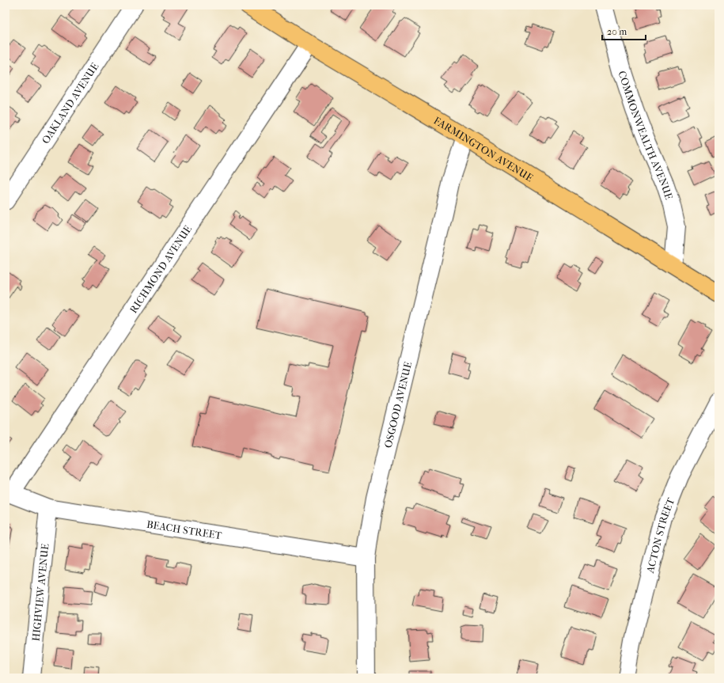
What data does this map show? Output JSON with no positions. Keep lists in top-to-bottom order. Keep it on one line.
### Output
{"streets":{"main road":["FARMINGTON AVENUE"],"street":["OAKLAND AVENUE","COMMONWEALTH AVENUE","RICHMOND AVENUE","OSGOOD AVENUE","BEACH STREET","ACTON STREET","HIGHVIEW AVENUE"]},"crossings":[["COMMONWEALTH AVENUE","FARMINGTON AVENUE"],["FARMINGTON AVENUE","RICHMOND AVENUE"],["FARMINGTON AVENUE","OSGOOD AVENUE"],["RICHMOND AVENUE","BEACH STREET"],["OSGOOD AVENUE","BEACH STREET"],["BEACH STREET","HIGHVIEW AVENUE"]],"scale_bar":"20 m"}
